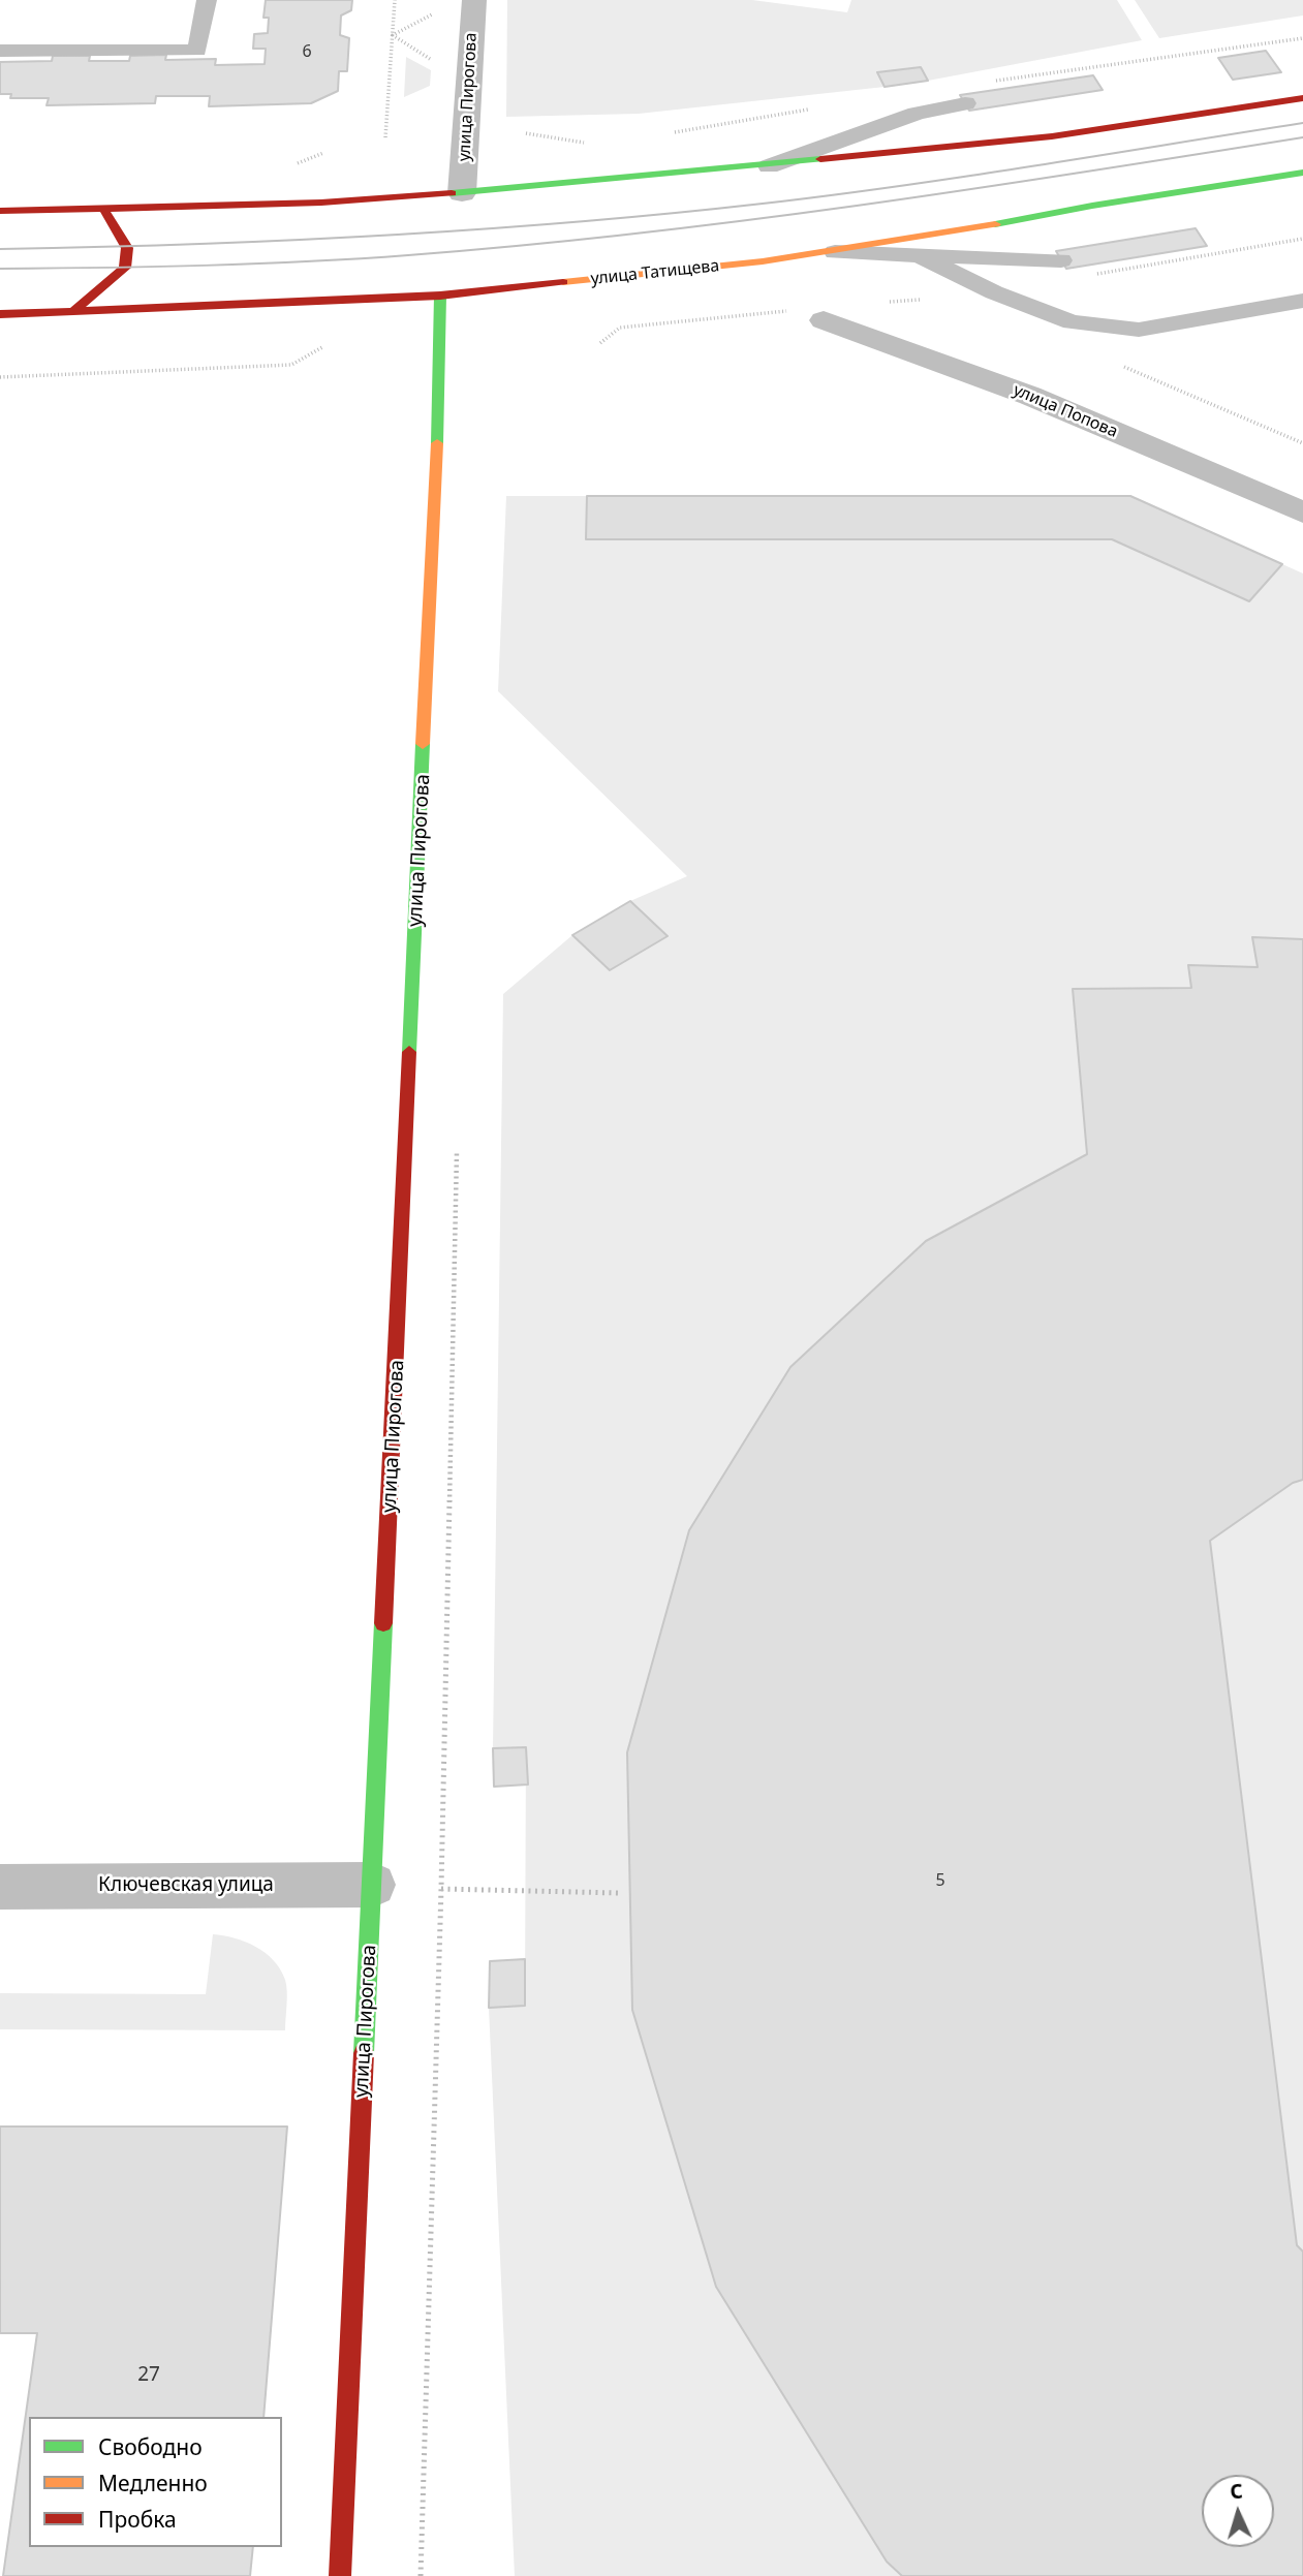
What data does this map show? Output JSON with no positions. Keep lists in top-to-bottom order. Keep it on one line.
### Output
{"streets":{"main road":["улица Пирогова","улица Татищева"],"street":["улица Попова","Ключевская улица"]},"crossings":[["улица Пирогова","улица Татищева"],["улица Пирогова","Ключевская улица"]],"house_numbers":["6","5","27"],"legend":["Свободно","Медленно","Пробка"],"north":"top"}
